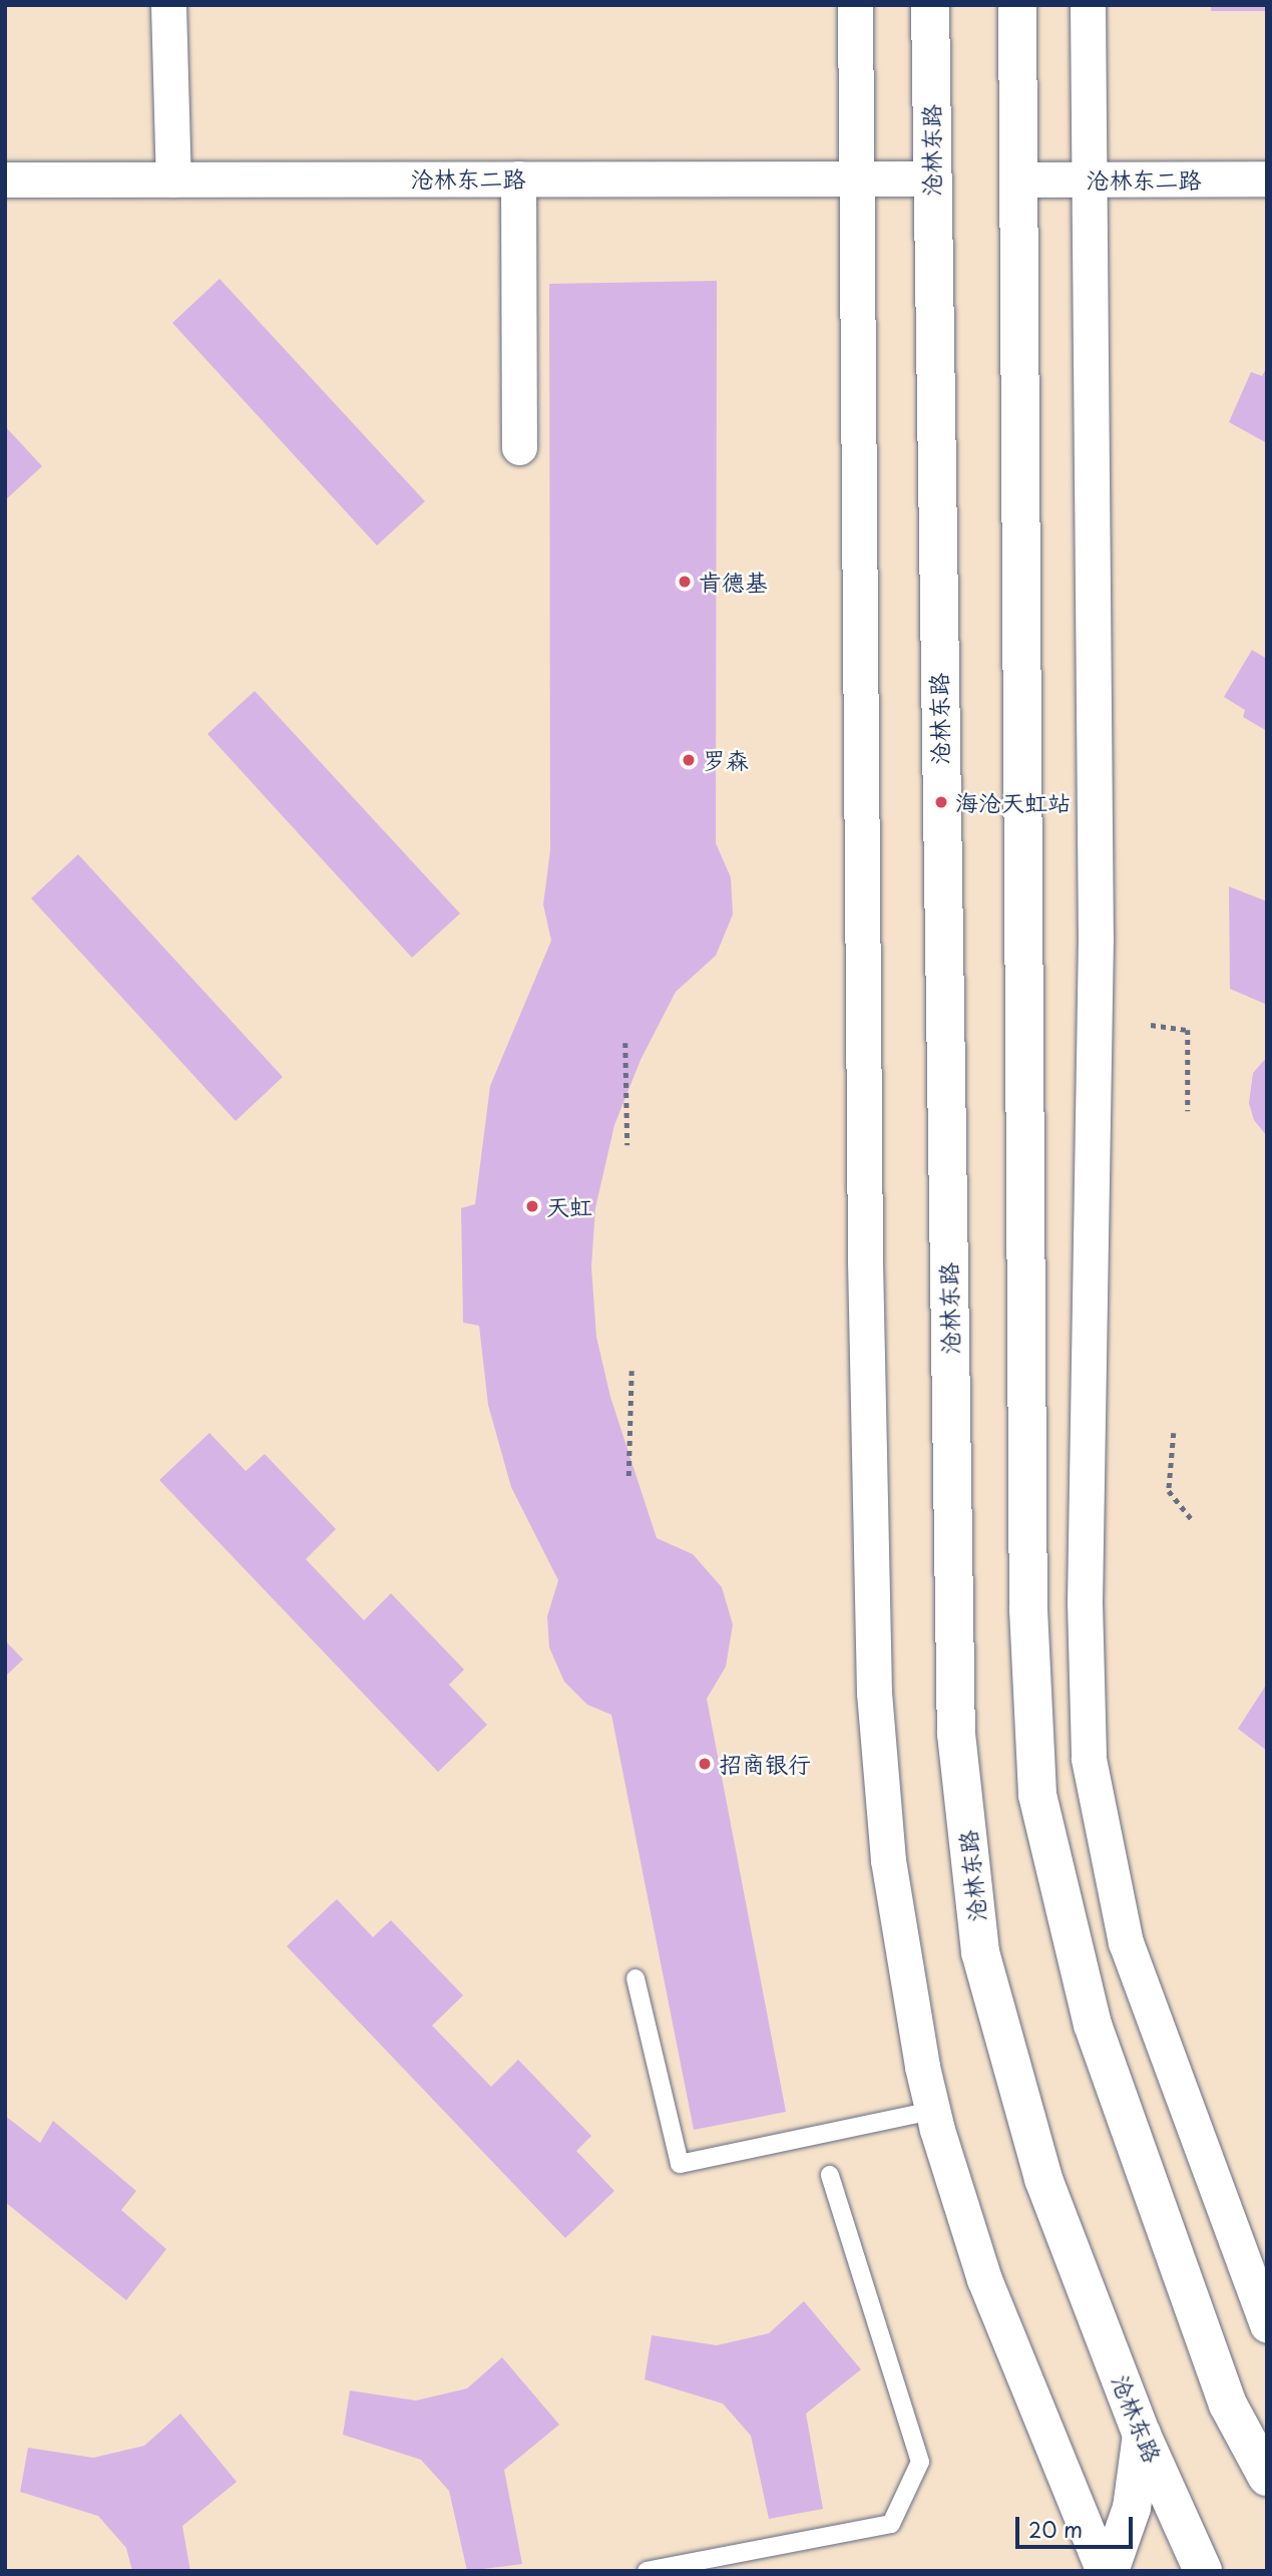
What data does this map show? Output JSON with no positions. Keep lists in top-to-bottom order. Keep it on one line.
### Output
{"streets":{"street":["沧林东路","沧林东二路"]},"crossings":[["沧林东路","沧林东二路"]],"places":["肯德基","罗森","海沧天虹站","天虹","招商银行"],"scale_bar":"20 m"}
